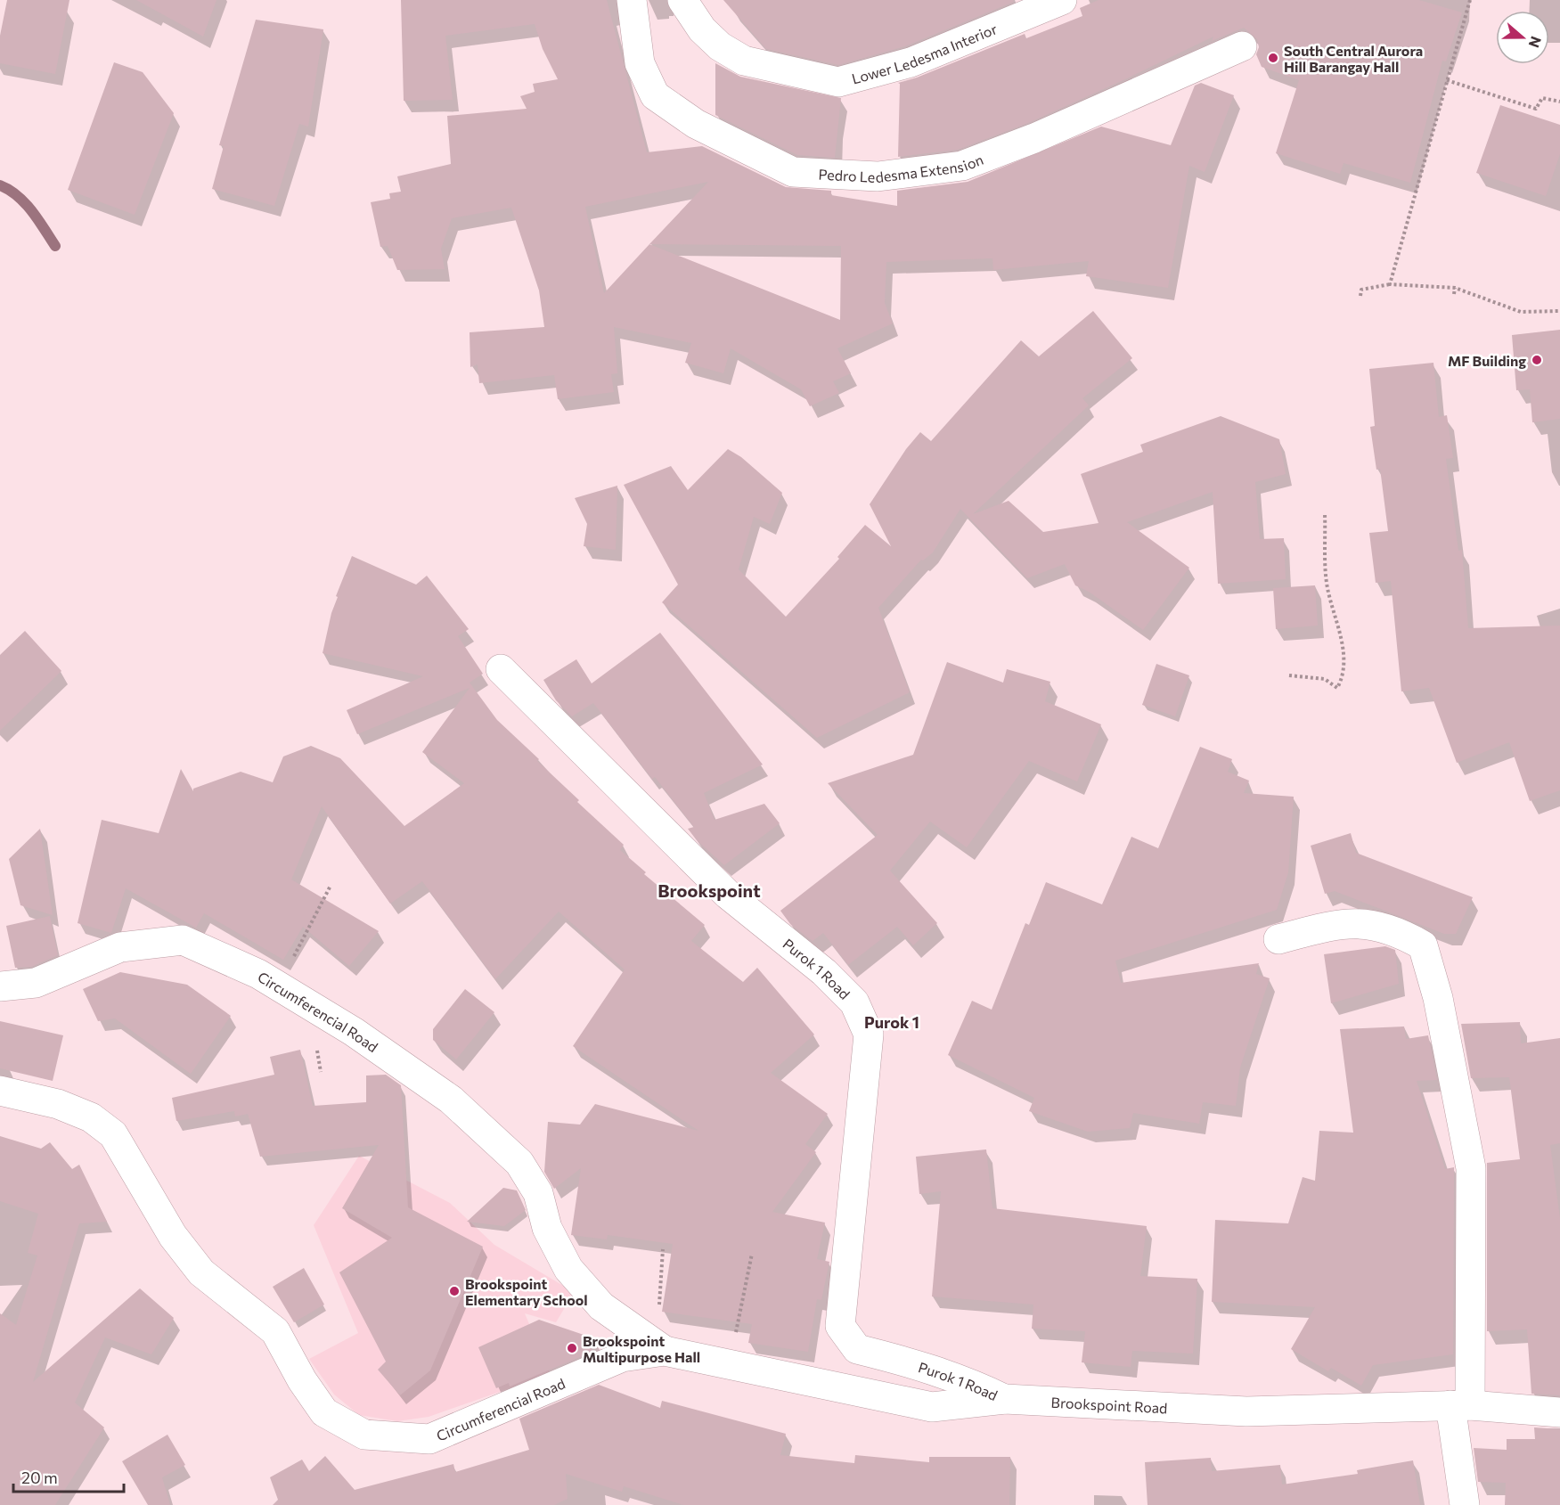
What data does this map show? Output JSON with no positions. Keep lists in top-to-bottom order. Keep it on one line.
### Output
{"streets":{"street":["Lower Ledesma Interior","Pedro Ledesma Extension","Purok 1 Road","Circumferencial Road","Brookspoint Road"]},"crossings":[["Purok 1 Road","Brookspoint Road"],["Circumferencial Road","Brookspoint Road"]],"districts":["Brookspoint","Purok 1"],"places":["South Central Aurora Hill Barangay Hall","MF Building","Brookspoint Elementary School","Brookspoint Multipurpose Hall"],"scale_bar":"20 m","north":"right"}
